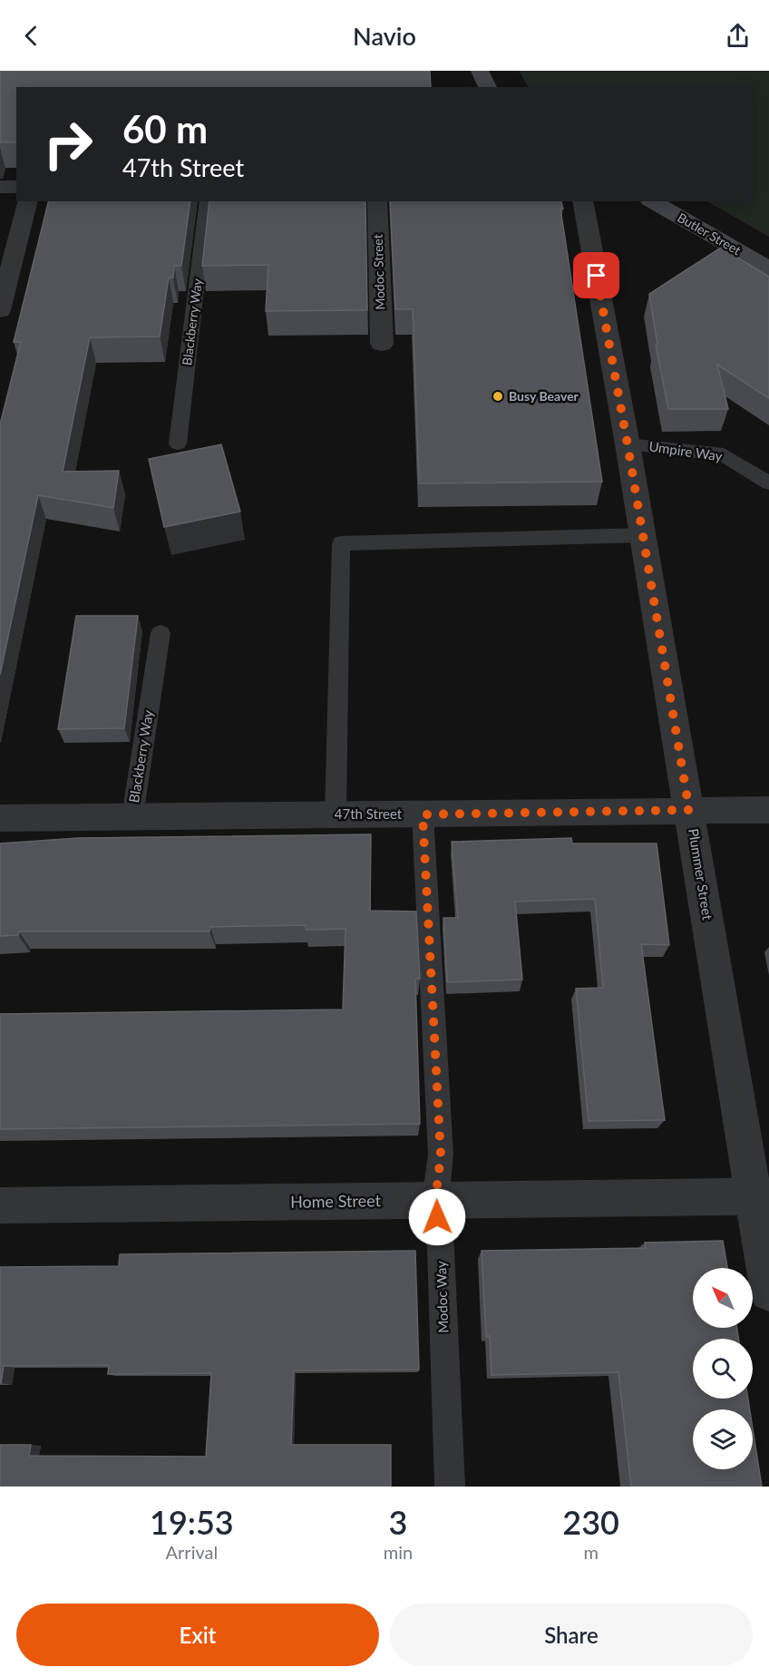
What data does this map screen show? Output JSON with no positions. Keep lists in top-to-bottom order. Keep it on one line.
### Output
{"streets":{"main road":["Butler Street"],"street":["Modoc Street","47th Street","Plummer Street","Home Street"],"lane":["Blackberry Way","Umpire Way","Modoc Way"]},"crossings":[["Blackberry Way","47th Street"],["Umpire Way","Plummer Street"],["47th Street","Plummer Street"],["47th Street","Modoc Way"],["Plummer Street","Home Street"],["Home Street","Modoc Way"]],"places":["Busy Beaver"],"north":"top left","page":{"header":"Navio","turn":["60 m","47th Street"],"eta":["19:53","Arrival","3","min","230","m"],"buttons":["Exit","Share"]}}
